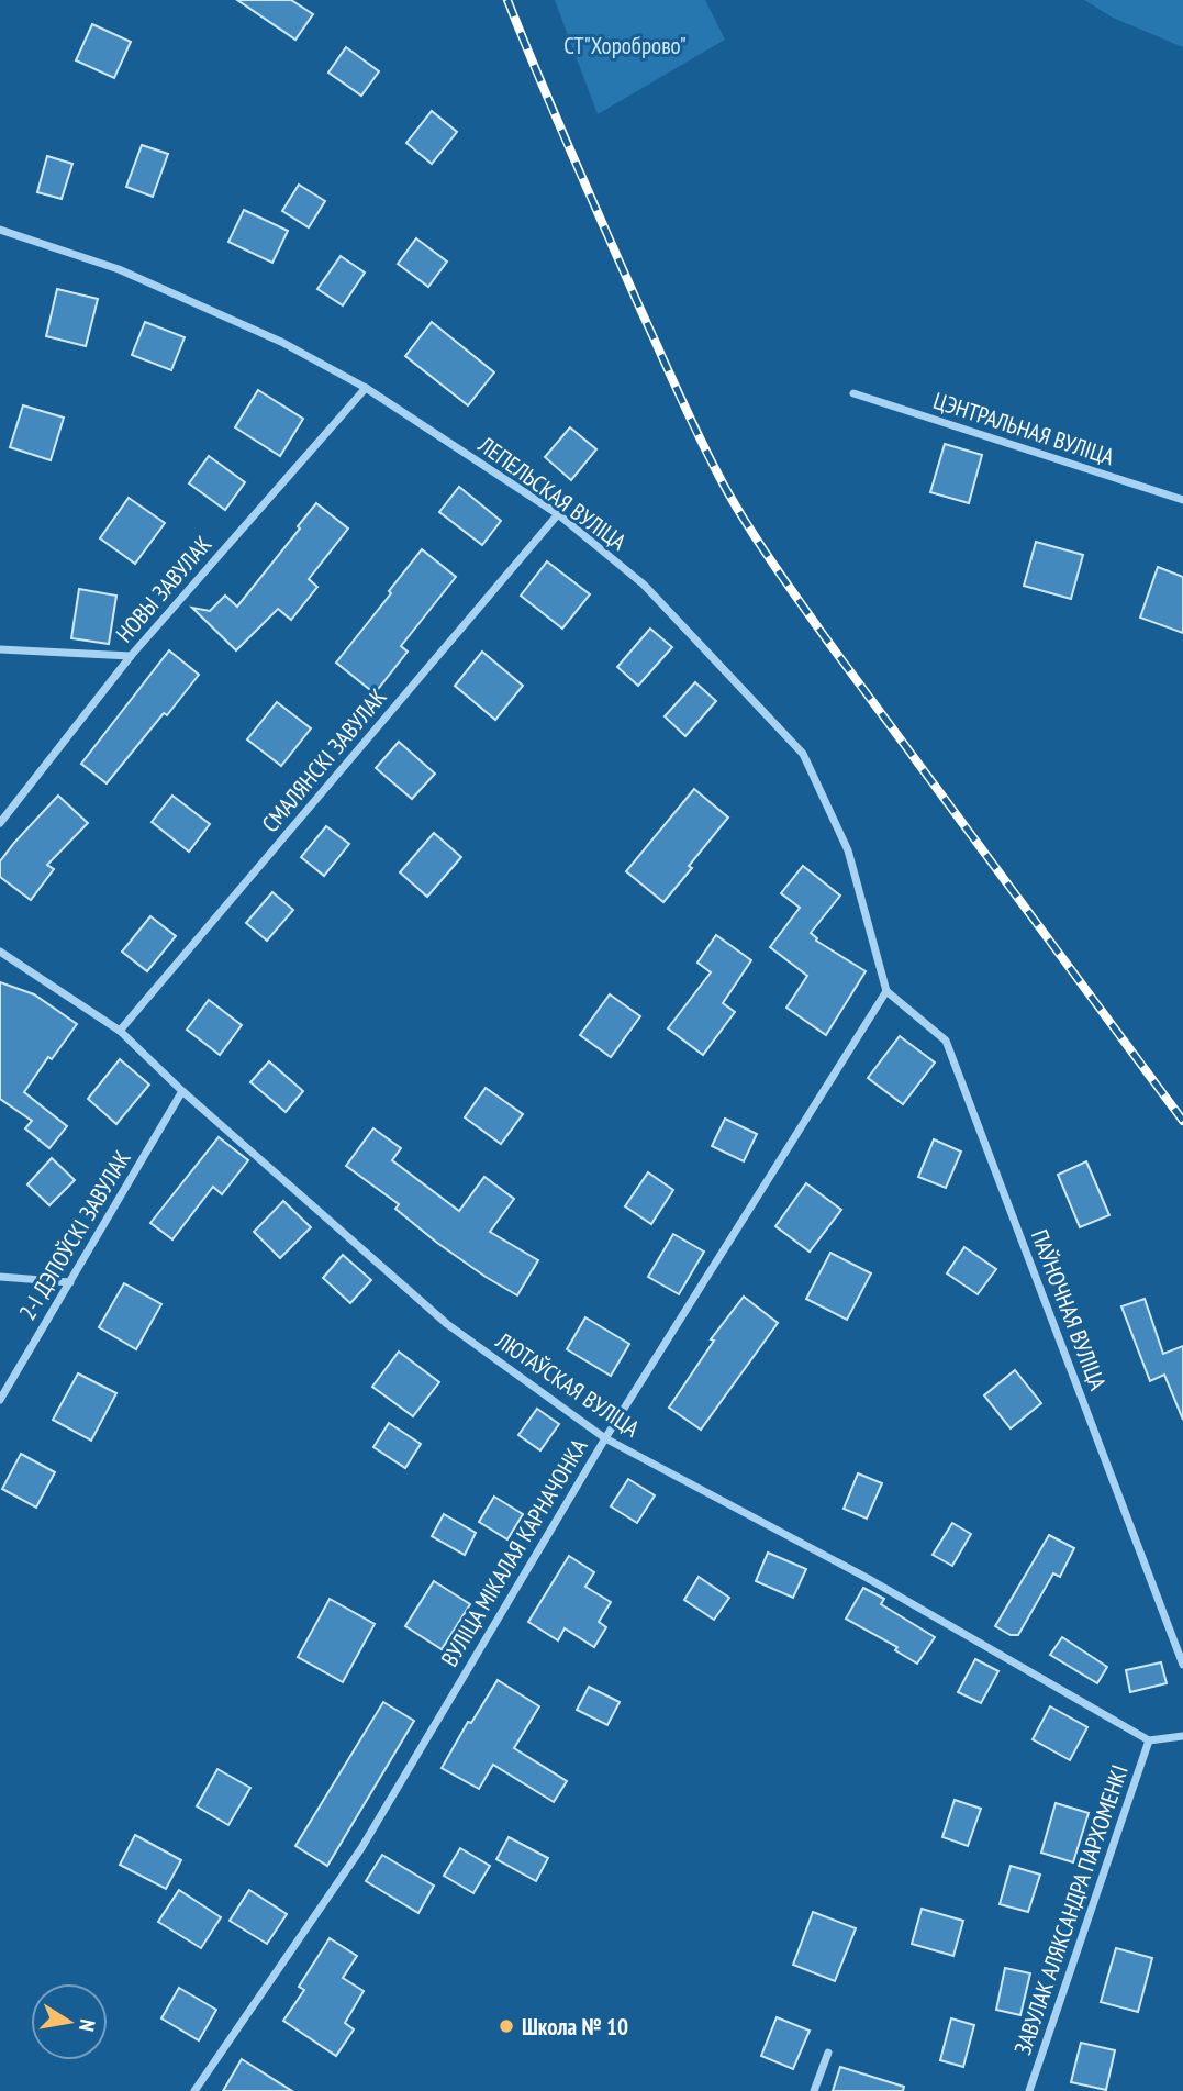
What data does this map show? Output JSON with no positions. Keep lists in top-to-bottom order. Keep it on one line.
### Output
{"streets":{"street":["ЦЭНТРАЛЬНАЯ ВУЛІЦА","ЛЕПЕЛЬСКАЯ ВУЛІЦА","НОВЫ ЗАВУЛАК","СМАЛЯНСКІ ЗАВУЛАК","2-І ДЭПОЎСКІ ЗАВУЛАК","ПАЎНОЧНАЯ ВУЛІЦА","ЛЮТАЎСКАЯ ВУЛІЦА","ВУЛІЦА МІКАЛАЯ КАРНАЧОНКА","ЗАВУЛАК АЛЯКСАНДРА ПАРХОМЕНКІ"]},"crossings":[["ЛЕПЕЛЬСКАЯ ВУЛІЦА","НОВЫ ЗАВУЛАК"],["ЛЕПЕЛЬСКАЯ ВУЛІЦА","СМАЛЯНСКІ ЗАВУЛАК"],["ЛЕПЕЛЬСКАЯ ВУЛІЦА","ПАЎНОЧНАЯ ВУЛІЦА"],["ЛЕПЕЛЬСКАЯ ВУЛІЦА","ВУЛІЦА МІКАЛАЯ КАРНАЧОНКА"],["СМАЛЯНСКІ ЗАВУЛАК","ЛЮТАЎСКАЯ ВУЛІЦА"],["2-І ДЭПОЎСКІ ЗАВУЛАК","ЛЮТАЎСКАЯ ВУЛІЦА"],["ПАЎНОЧНАЯ ВУЛІЦА","ВУЛІЦА МІКАЛАЯ КАРНАЧОНКА"],["ЛЮТАЎСКАЯ ВУЛІЦА","ВУЛІЦА МІКАЛАЯ КАРНАЧОНКА"],["ЛЮТАЎСКАЯ ВУЛІЦА","ЗАВУЛАК АЛЯКСАНДРА ПАРХОМЕНКІ"]],"parks":["СТ\"Хороброво\""],"places":["Школа № 10"],"north":"right"}
